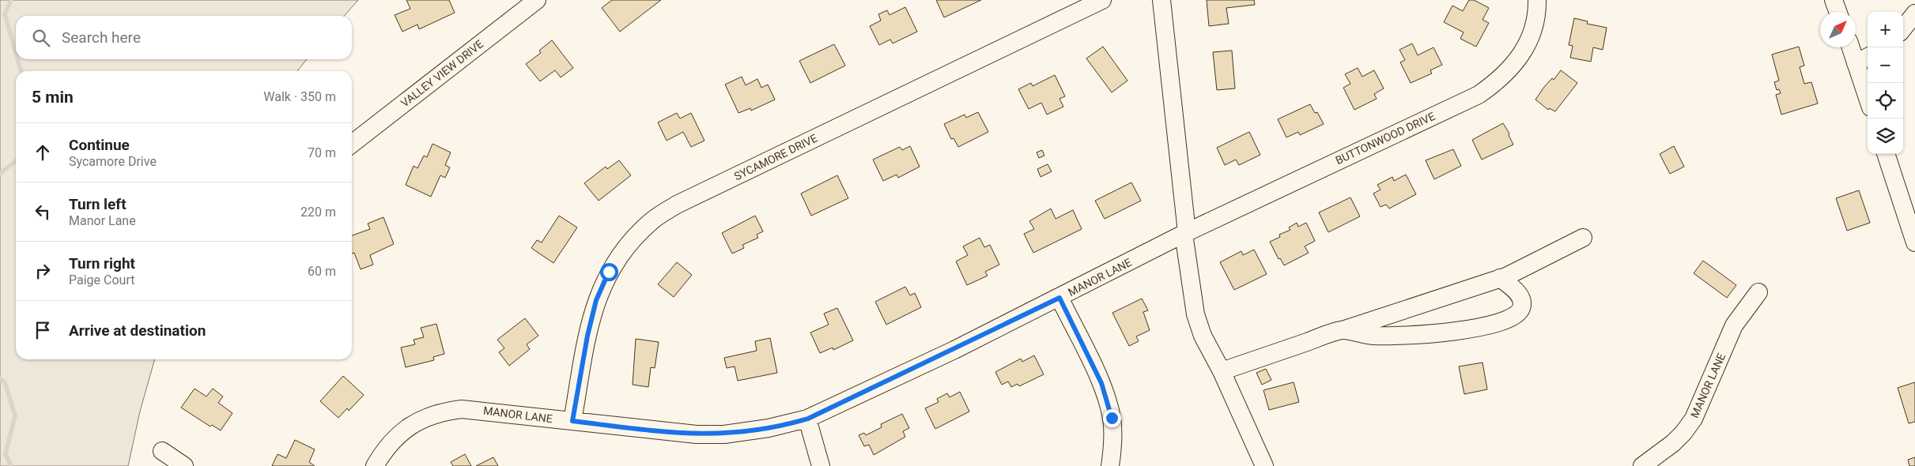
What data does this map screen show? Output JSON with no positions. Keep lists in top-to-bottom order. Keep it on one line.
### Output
{"streets":{"street":["VALLEY VIEW DRIVE","BUTTONWOOD DRIVE","SYCAMORE DRIVE","MANOR LANE"]},"crossings":[["BUTTONWOOD DRIVE","MANOR LANE"],["SYCAMORE DRIVE","MANOR LANE"]],"north":"top right","page":{"map_buttons":["+","−"],"search":"Search here","heading":["5 min","Walk · 350 m"],"list":[["Continue","Sycamore Drive","70 m"],["Turn left","Manor Lane","220 m"],["Turn right","Paige Court","60 m"],"Arrive at destination"]}}
